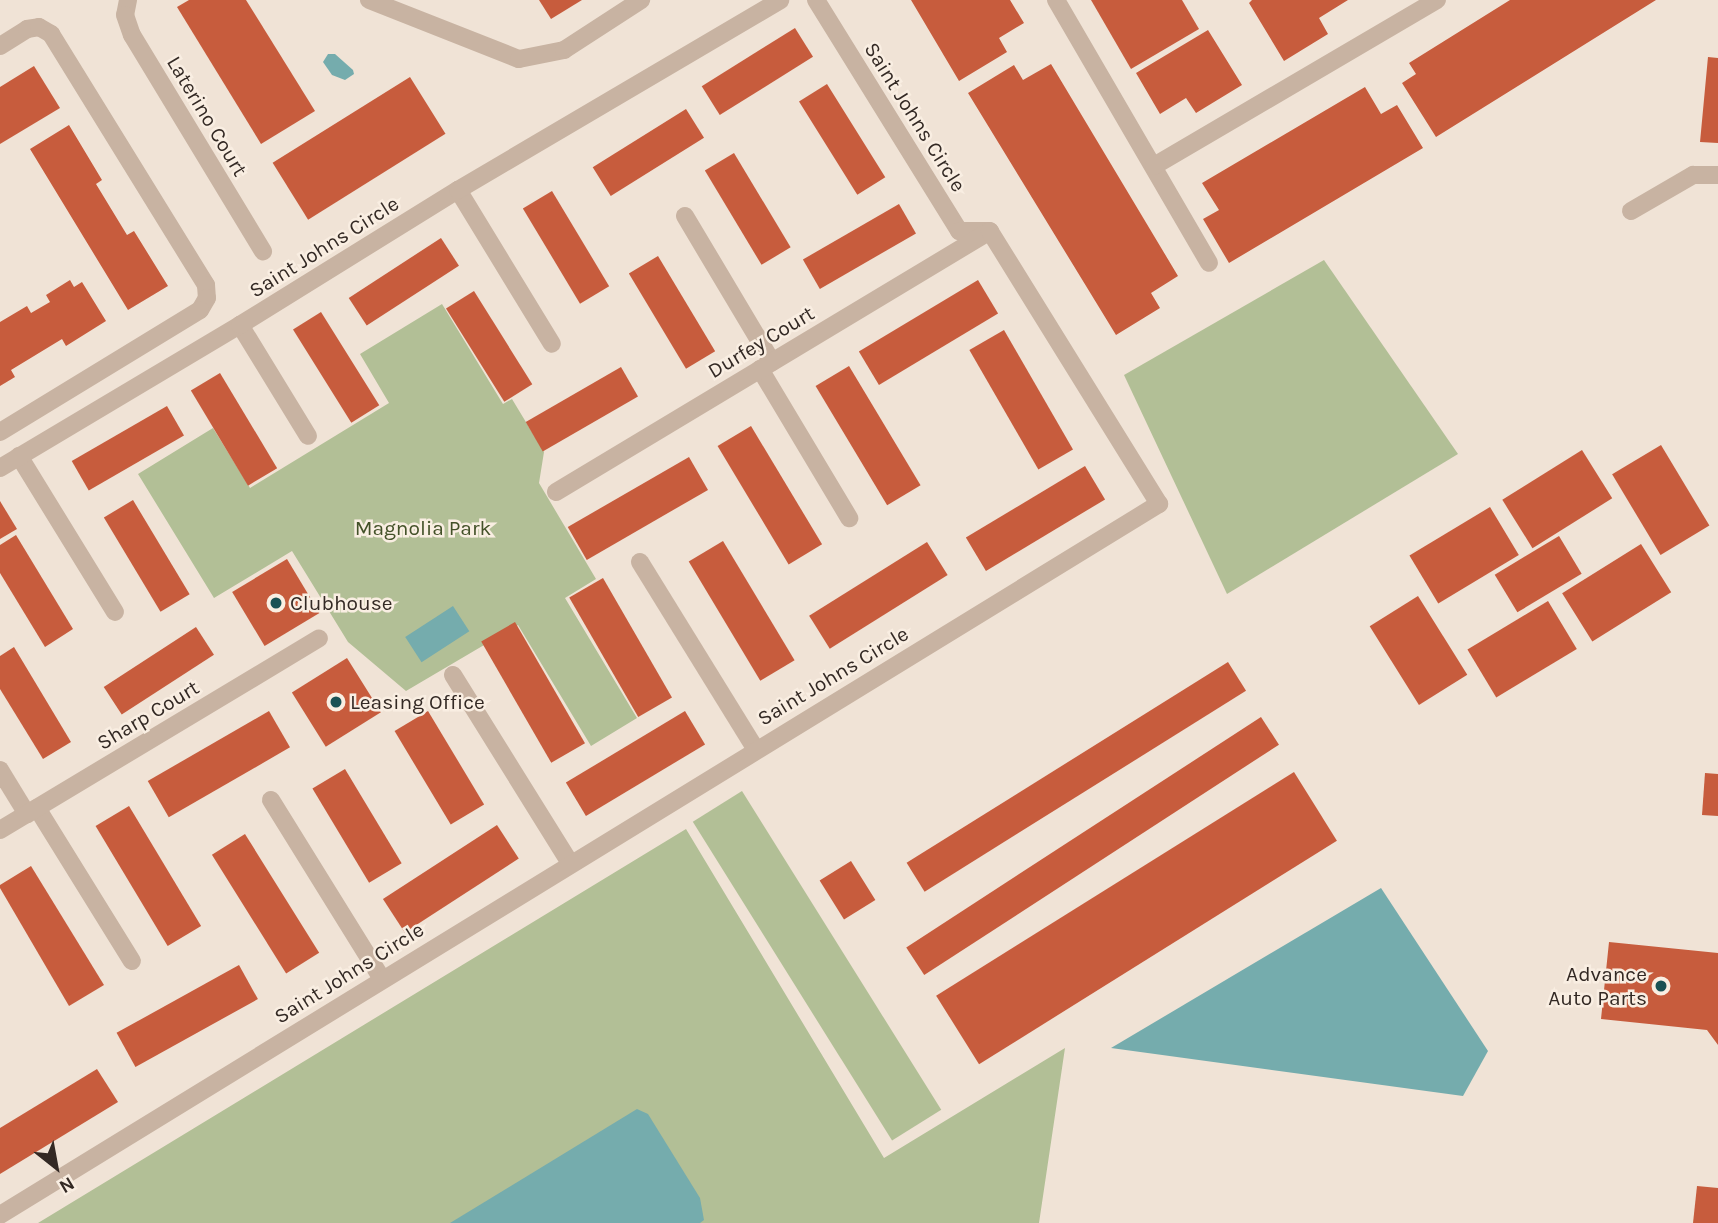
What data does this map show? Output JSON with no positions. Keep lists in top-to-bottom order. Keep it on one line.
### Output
{"streets":{"street":["Laterino Court","Saint Johns Circle","Durfey Court","Sharp Court"]},"crossings":[["Saint Johns Circle","Durfey Court"]],"parks":["Magnolia Park"],"places":["Clubhouse","Leasing Office","Advance Auto Parts"],"north":"bottom right"}
